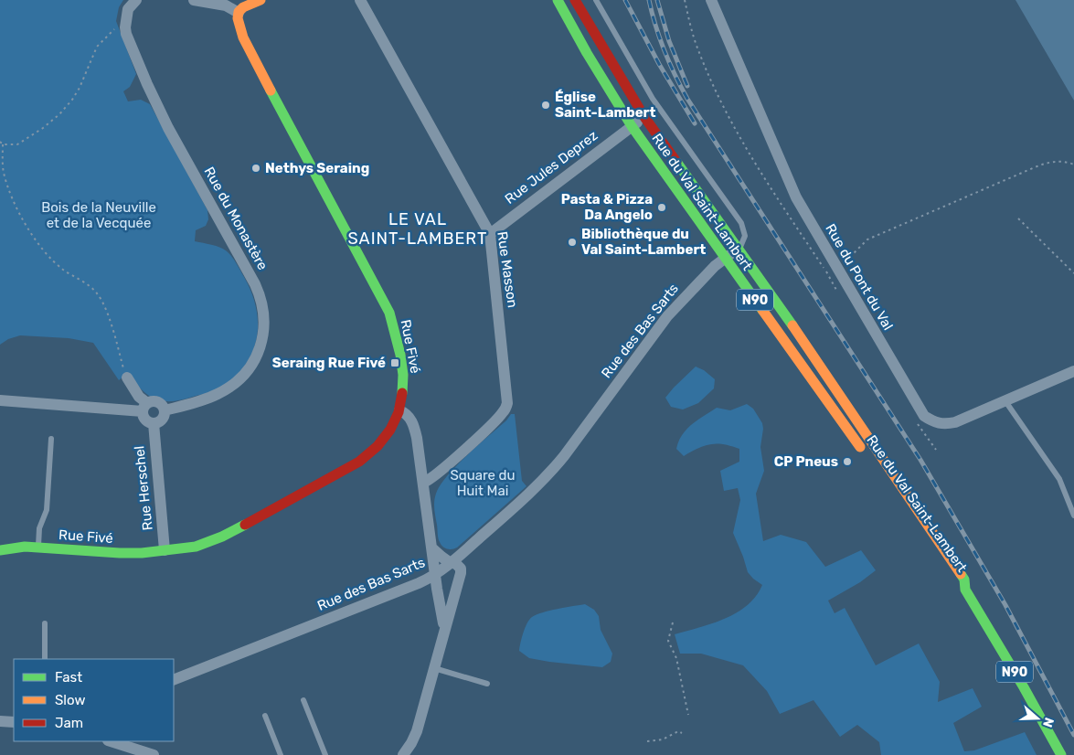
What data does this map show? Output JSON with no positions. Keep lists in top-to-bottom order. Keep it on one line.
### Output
{"streets":{"main road":["Rue du Val Saint-Lambert","N90","Rue Fivé"],"street":["Rue Jules Deprez","Rue du Monastère","Rue Masson","Rue du Pont du Val","Rue des Bas Sarts","Rue Herschel"]},"crossings":[["Rue Jules Deprez","Rue du Val Saint-Lambert"],["Rue Jules Deprez","Rue Masson"],["Rue du Val Saint-Lambert","Rue des Bas Sarts"],["Rue du Monastère","Rue Herschel"],["Rue Fivé","Rue Herschel"]],"districts":["LE VAL SAINT-LAMBERT"],"parks":["Bois de la Neuville et de la Vecquée","Square du Huit Mai"],"places":{"other":["Église Saint-Lambert","Nethys Seraing","Pasta & Pizza Da Angelo","Bibliothèque du Val Saint-Lambert","CP Pneus"],"transit":["Seraing Rue Fivé"]},"legend":["Fast","Slow","Jam"],"north":"right"}
